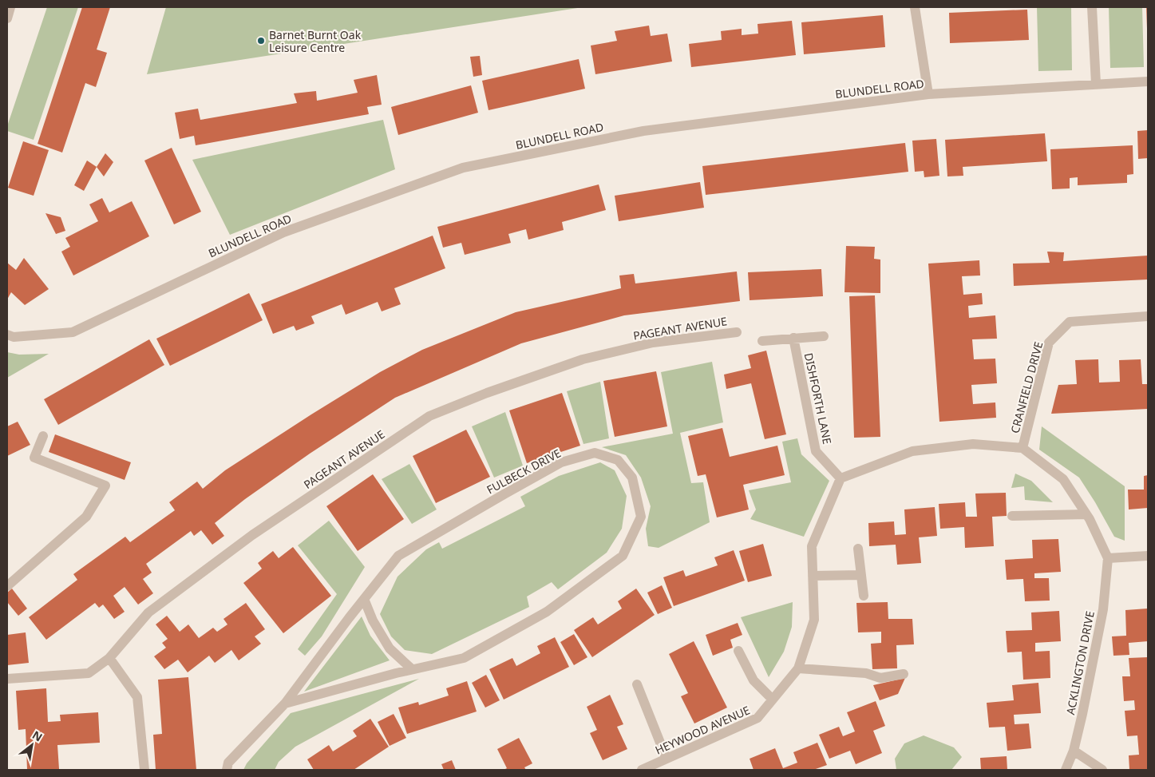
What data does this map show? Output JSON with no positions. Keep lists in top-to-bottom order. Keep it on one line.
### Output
{"streets":{"street":["BLUNDELL ROAD","PAGEANT AVENUE","CRANFIELD DRIVE","DISHFORTH LANE","FULBECK DRIVE","ACKLINGTON DRIVE","HEYWOOD AVENUE"]},"crossings":[["DISHFORTH LANE","HEYWOOD AVENUE"]],"places":["Barnet Burnt Oak Leisure Centre"],"north":"top right"}
